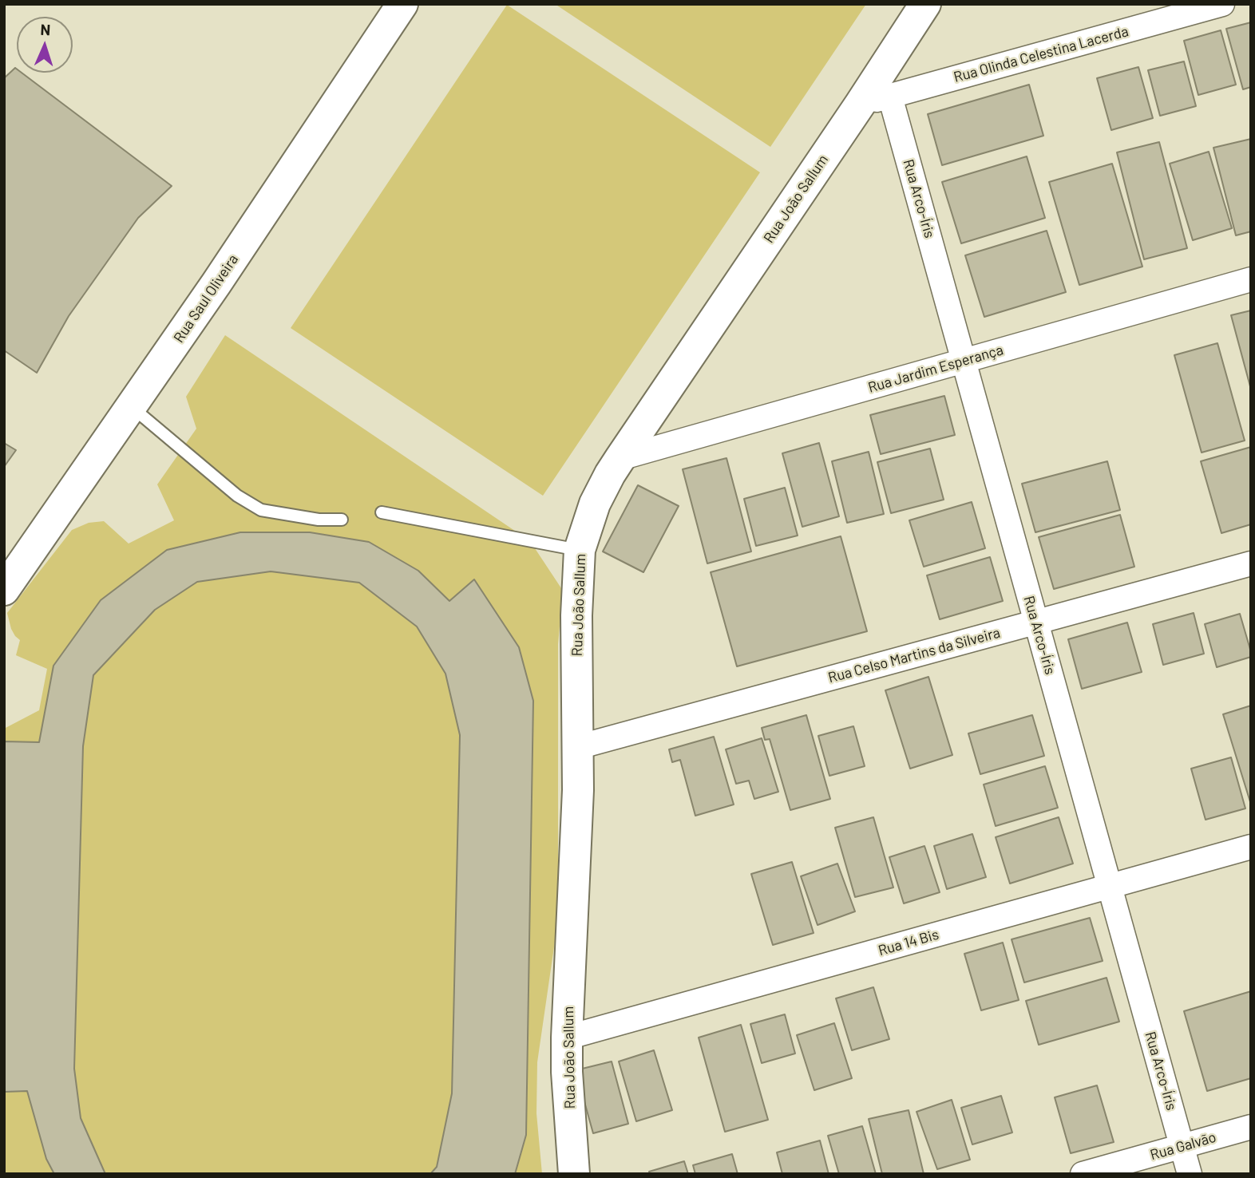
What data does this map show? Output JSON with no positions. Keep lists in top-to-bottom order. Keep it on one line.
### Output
{"streets":{"street":["Rua Olinda Celestina Lacerda","Rua João Sallum","Rua Arco-Íris","Rua Saul Oliveira","Rua Jardim Esperança","Rua Celso Martins da Silveira","Rua 14 Bis","Rua Galvão"]},"crossings":[["Rua Olinda Celestina Lacerda","Rua João Sallum"],["Rua Olinda Celestina Lacerda","Rua Arco-Íris"],["Rua João Sallum","Rua Jardim Esperança"],["Rua João Sallum","Rua Celso Martins da Silveira"],["Rua João Sallum","Rua 14 Bis"],["Rua Arco-Íris","Rua Jardim Esperança"],["Rua Arco-Íris","Rua Celso Martins da Silveira"],["Rua Arco-Íris","Rua 14 Bis"],["Rua Arco-Íris","Rua Galvão"]],"north":"top"}
